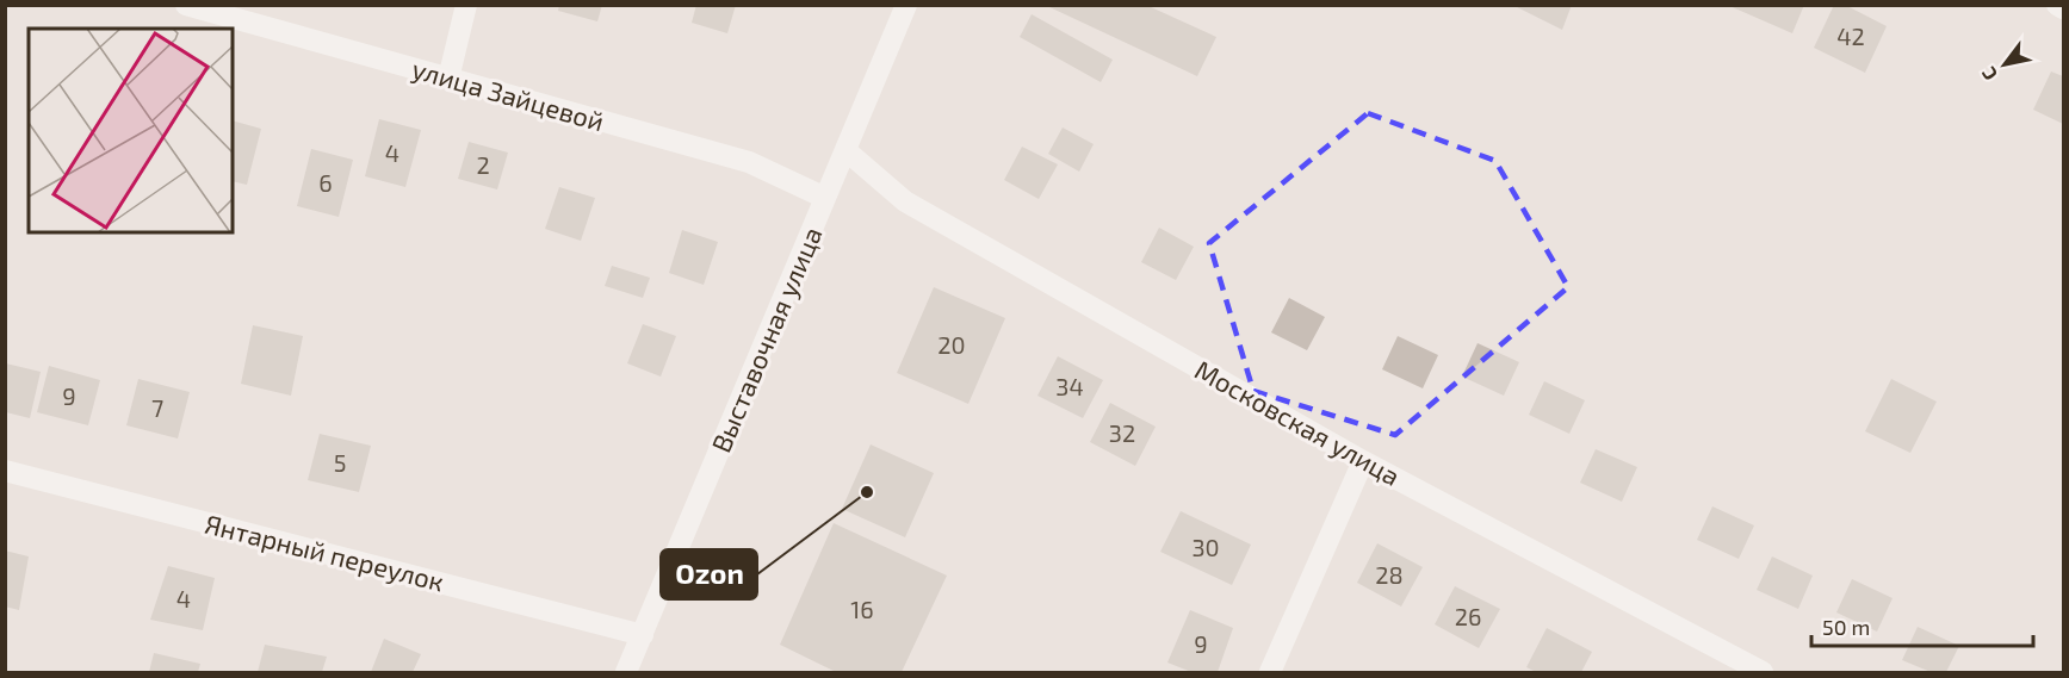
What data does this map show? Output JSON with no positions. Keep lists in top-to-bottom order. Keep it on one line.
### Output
{"streets":{"street":["улица Зайцевой","Выставочная улица","Московская улица","Янтарный переулок"]},"crossings":[["улица Зайцевой","Выставочная улица"],["Выставочная улица","Московская улица"],["Выставочная улица","Янтарный переулок"]],"places":["Ozon"],"house_numbers":["42","4","2","6","20","34","9","7","32","5","30","28","4","16","26","9"],"scale_bar":"50 m","north":"bottom left"}
